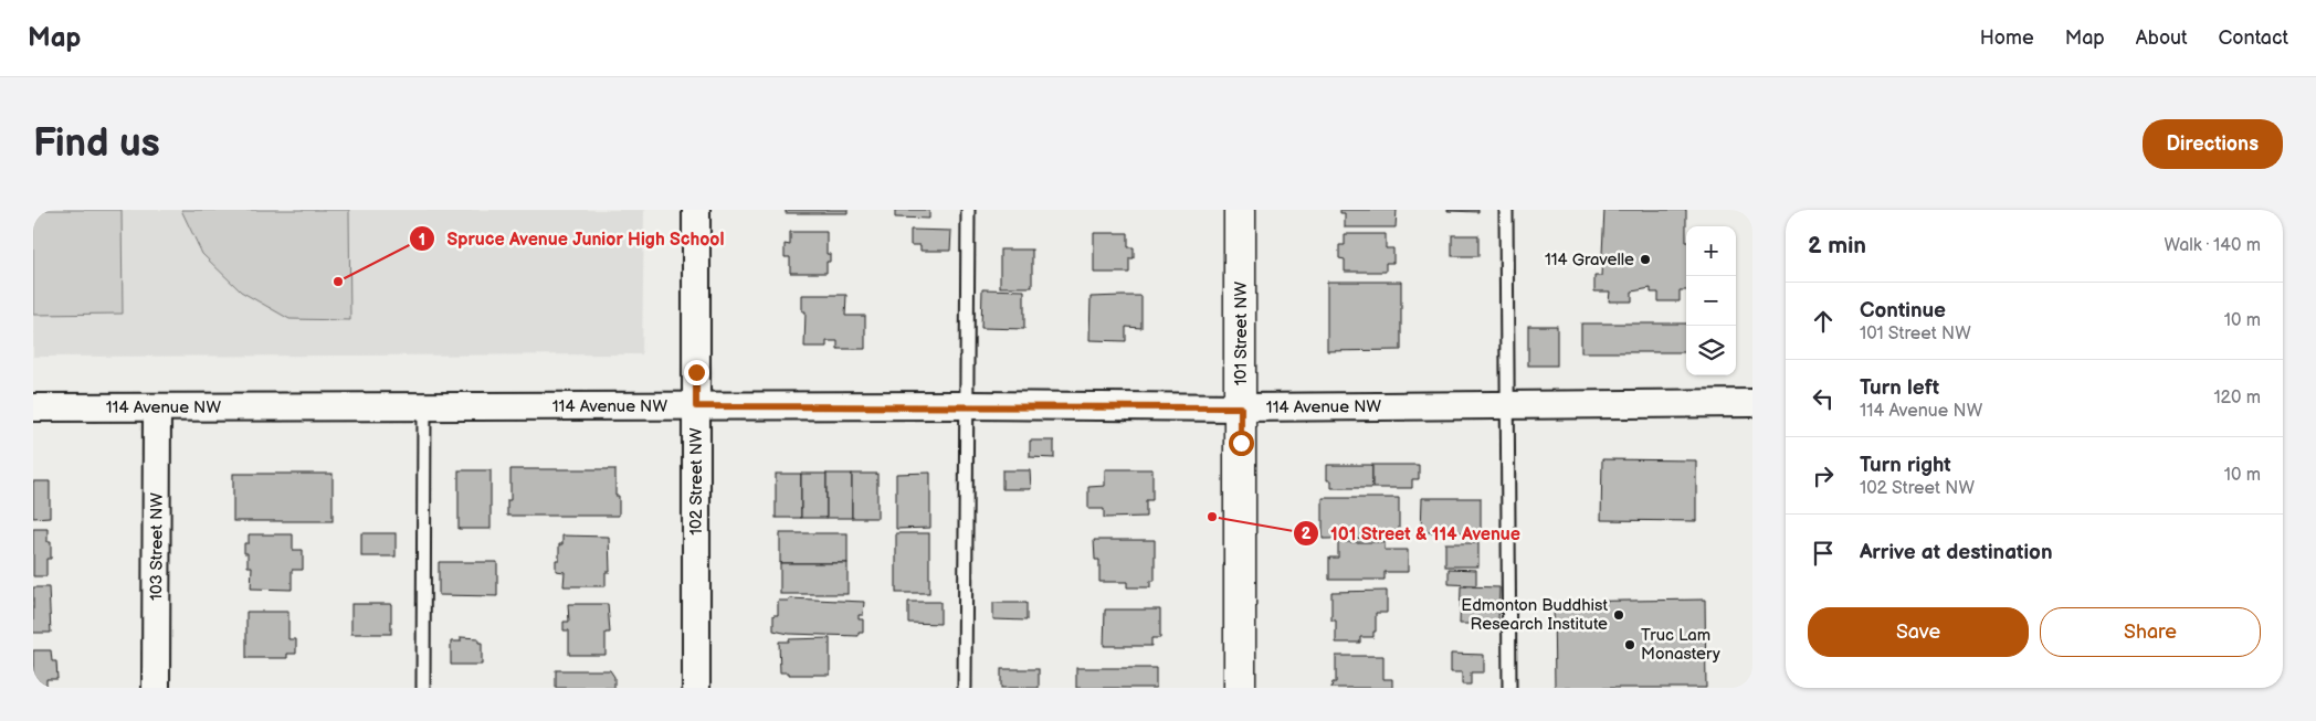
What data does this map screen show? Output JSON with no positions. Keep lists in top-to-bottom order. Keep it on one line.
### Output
{"streets":{"street":["101 Street NW","114 Avenue NW","102 Street NW","103 Street NW"]},"crossings":[["101 Street NW","114 Avenue NW"],["114 Avenue NW","102 Street NW"],["114 Avenue NW","103 Street NW"]],"places":["114 Gravelle","Spruce Avenue Junior High School","101 Street & 114 Avenue","Edmonton Buddhist Research Institute","Truc Lam Monastery"],"page":{"header":"Map","nav":["Home","Map","About","Contact"],"buttons":["Directions",["Save","Share"]],"title":"Find us","heading":["2 min","Walk · 140 m"],"map_buttons":["+","−"],"list":[["Continue","101 Street NW","10 m"],["Turn left","114 Avenue NW","120 m"],["Turn right","102 Street NW","10 m"],"Arrive at destination"]}}
